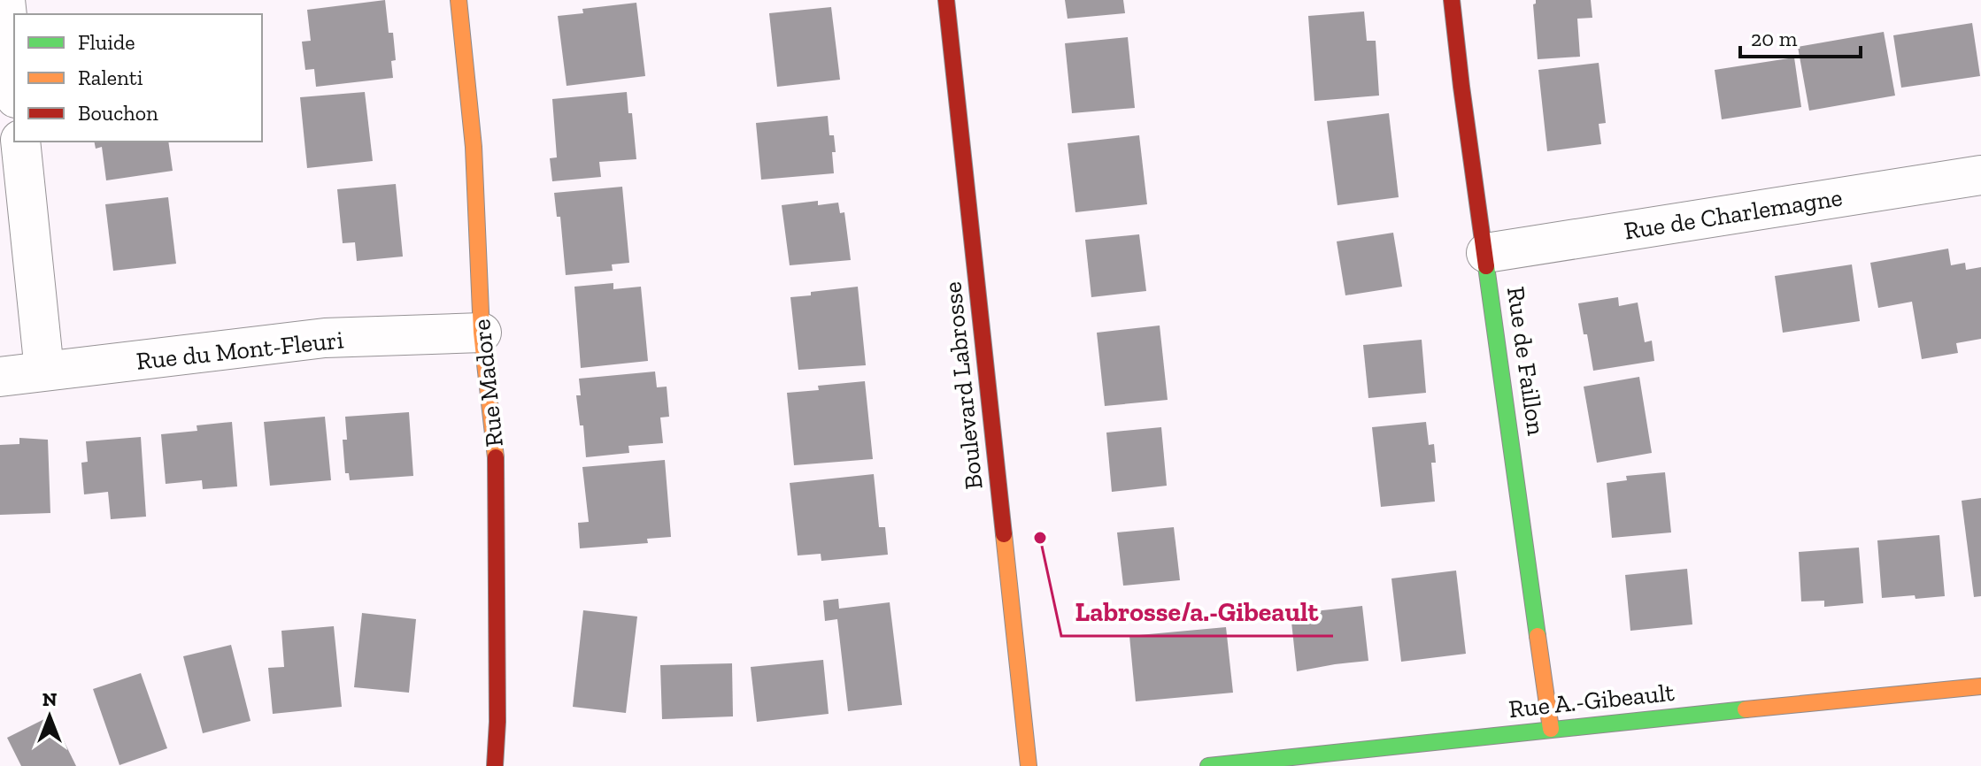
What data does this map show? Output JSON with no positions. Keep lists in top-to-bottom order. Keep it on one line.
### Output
{"streets":{"street":["Rue de Charlemagne","Rue du Mont-Fleuri","Rue de Faillon","Rue Madore","Boulevard Labrosse","Rue A.-Gibeault"]},"crossings":[["Rue de Charlemagne","Rue de Faillon"],["Rue du Mont-Fleuri","Rue Madore"],["Rue de Faillon","Rue A.-Gibeault"]],"places":["Labrosse/a.-Gibeault"],"legend":["Fluide","Ralenti","Bouchon"],"scale_bar":"20 m","north":"top"}
